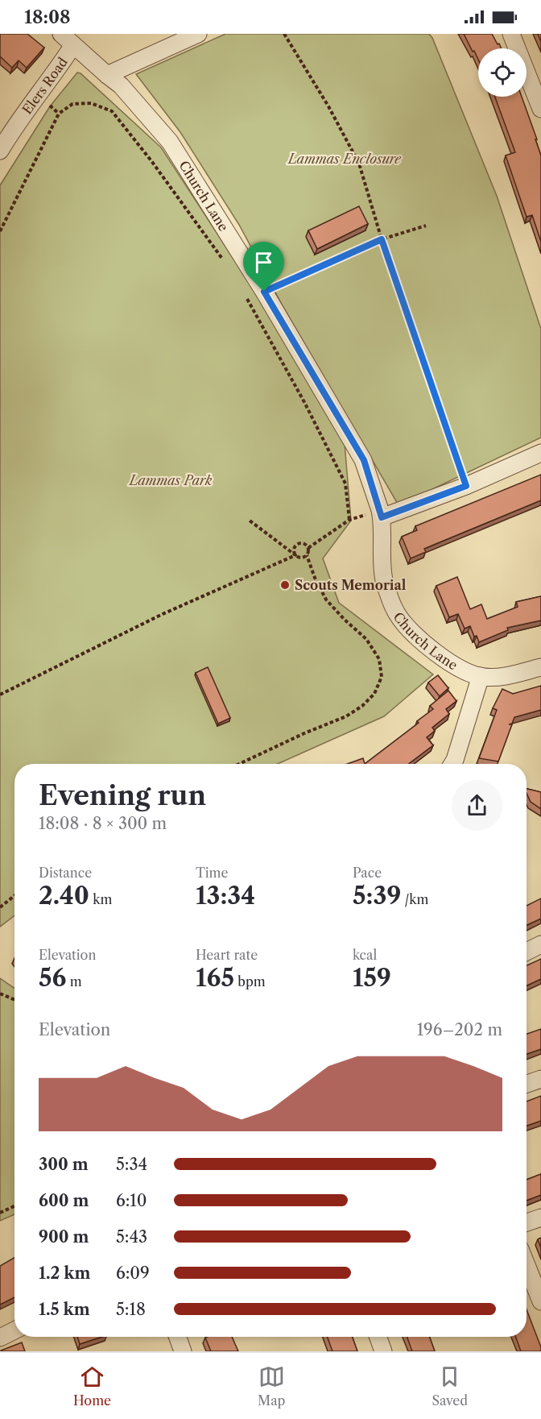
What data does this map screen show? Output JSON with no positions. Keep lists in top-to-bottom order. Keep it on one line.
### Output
{"streets":{"street":["Elers Road","Church Lane"]},"crossings":[["Elers Road","Church Lane"]],"parks":["Lammas Enclosure","Lammas Park"],"places":["Scouts Memorial"],"page":{"status":"18:08","heading":["Evening run","18:08 · 8 × 300 m"],"stats":[["Distance","2.40 km"],["Time","13:34"],["Pace","5:39 /km"],["Elevation","56 m"],["Heart rate","165 bpm"],["kcal","159"]],"chart":["Elevation","196–202 m"],"list":[{"name":"300 m","note":"5:34"},{"name":"600 m","note":"6:10"},{"name":"900 m","note":"5:43"},{"name":"1.2 km","note":"6:09"},{"name":"1.5 km","note":"5:18"}],"tabs":["Home","Map","Saved"]}}
